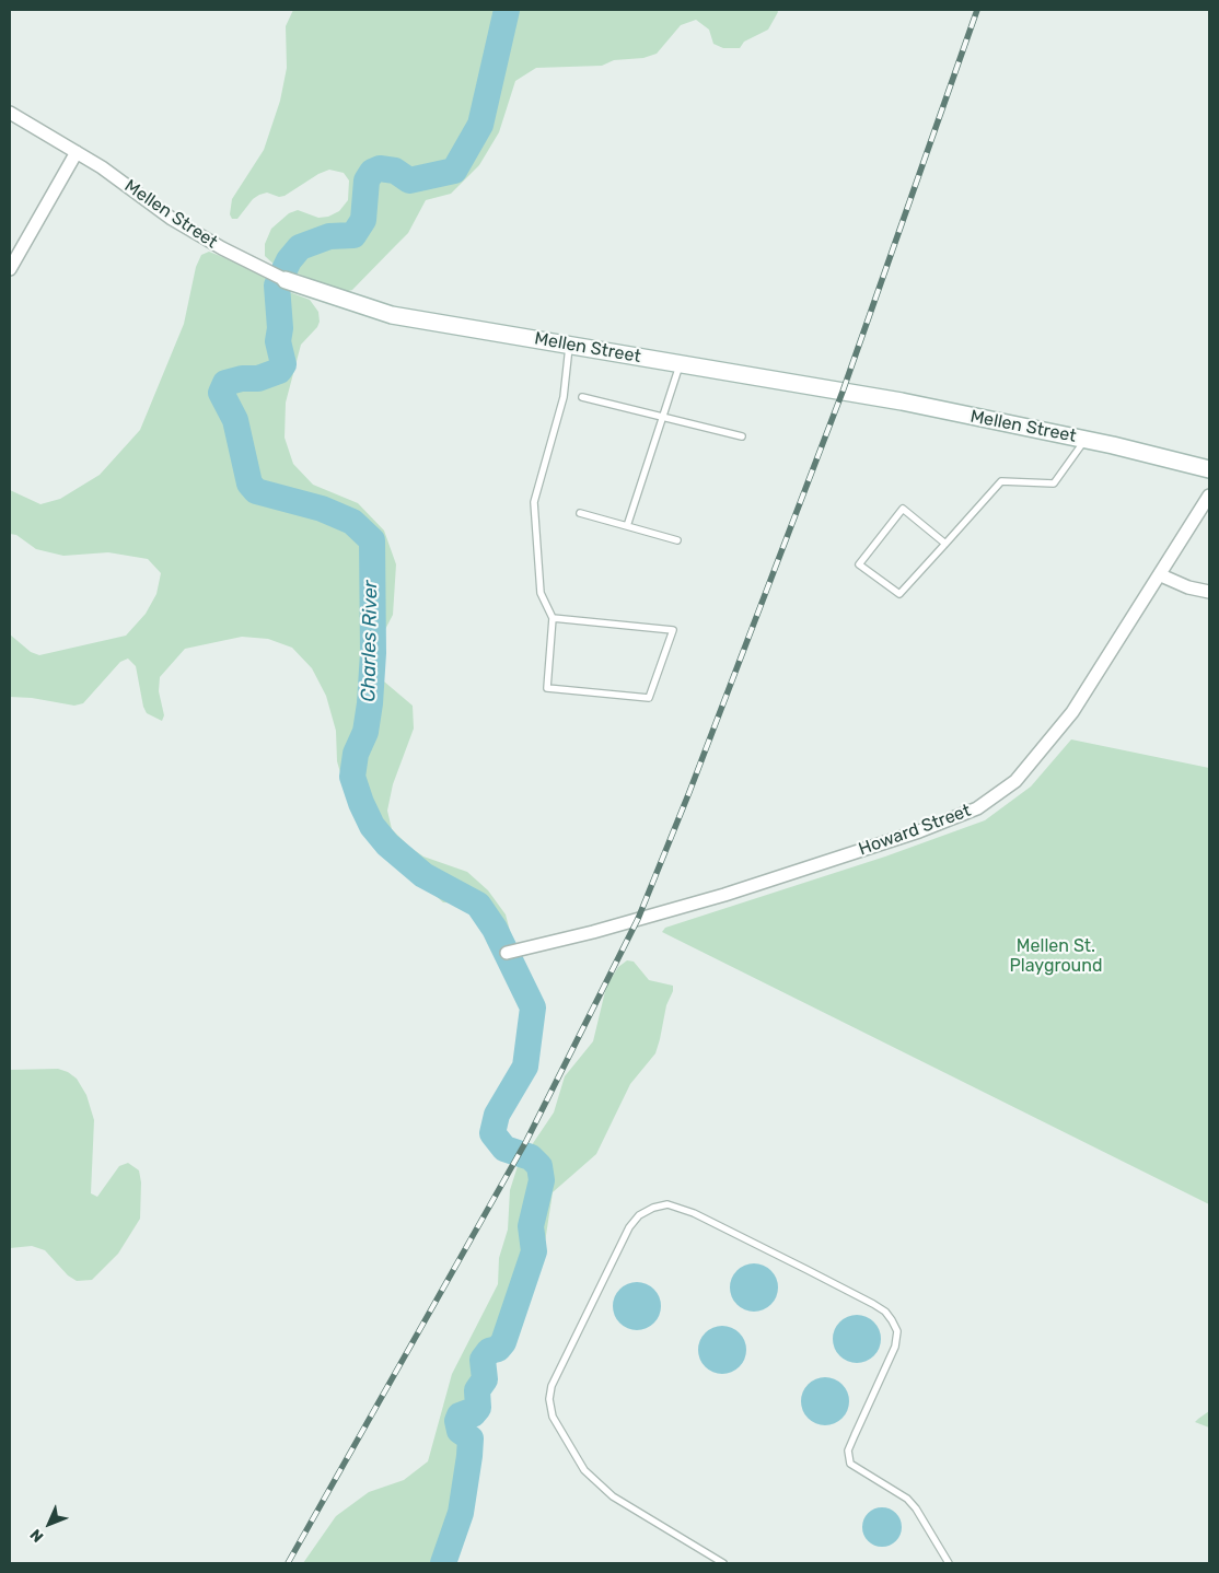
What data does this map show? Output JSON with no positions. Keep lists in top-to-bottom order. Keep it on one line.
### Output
{"streets":{"street":["Mellen Street","Howard Street"]},"water":["Charles River"],"parks":["Mellen St. Playground"],"north":"bottom left"}
